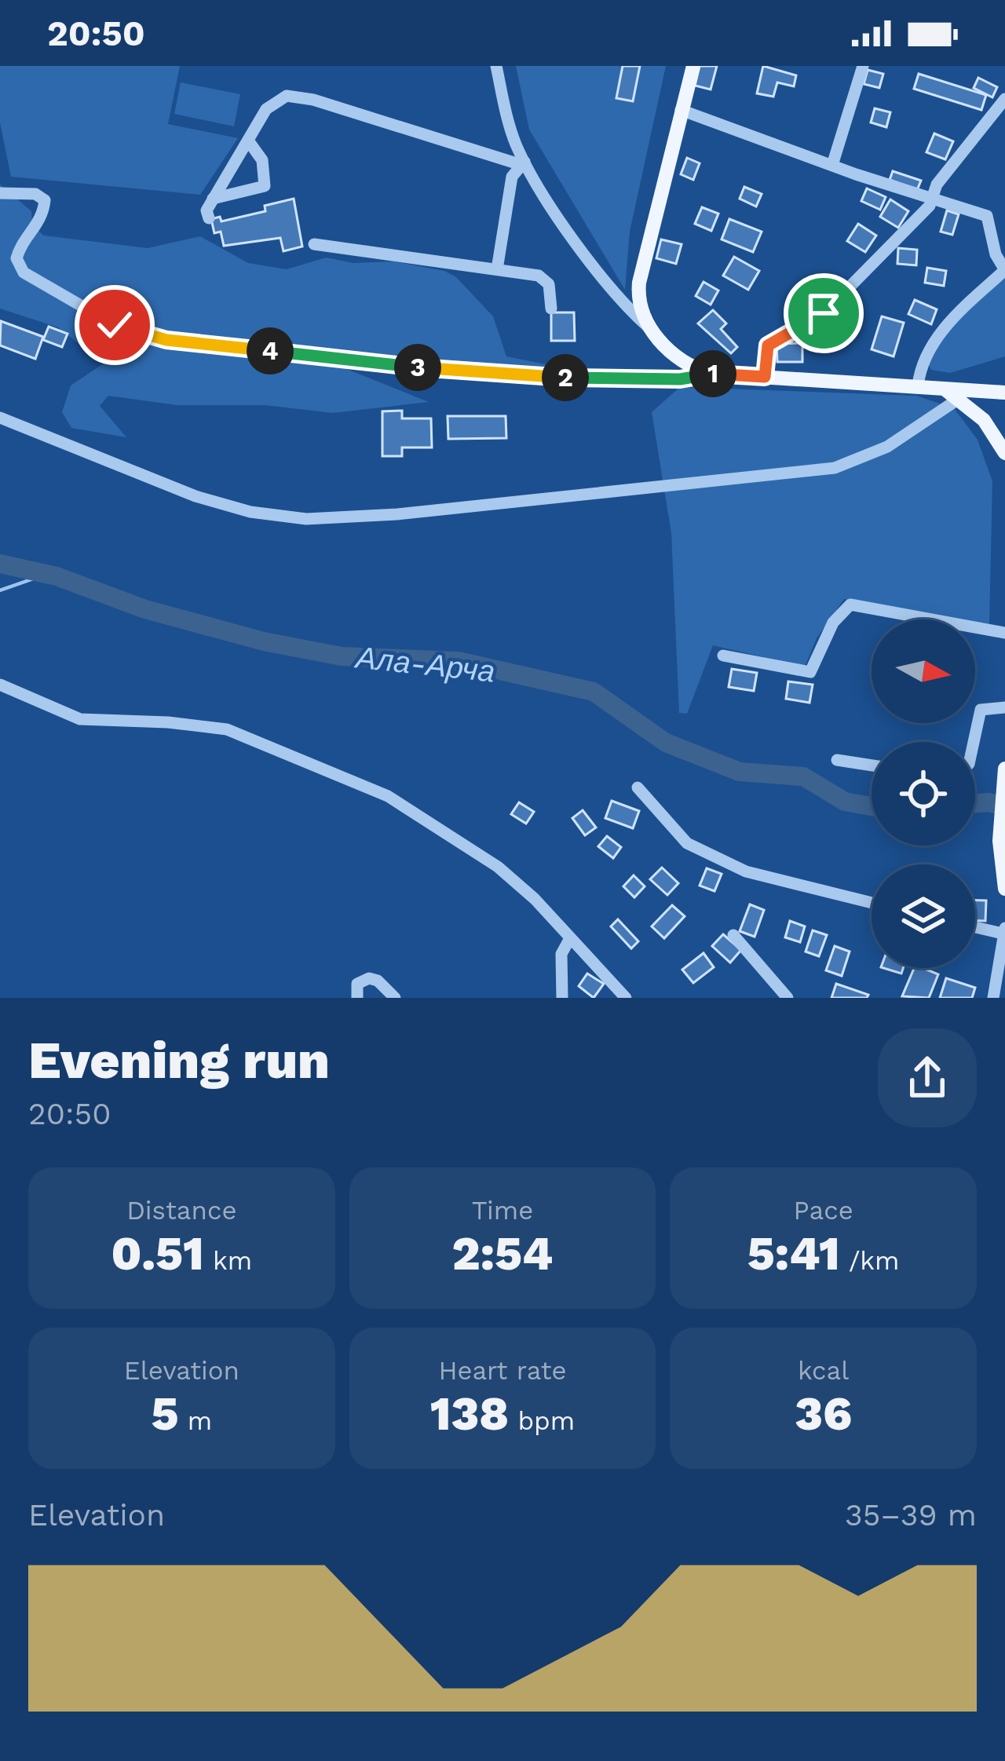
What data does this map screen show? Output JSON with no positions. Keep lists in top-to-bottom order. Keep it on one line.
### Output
{"water":["Ала-Арча"],"north":"right","page":{"status":"20:50","pins":["4","3","1","2"],"heading":["Evening run","20:50"],"stats":[["Distance","0.51 km"],["Time","2:54"],["Pace","5:41 /km"],["Elevation","5 m"],["Heart rate","138 bpm"],["kcal","36"]],"chart":["Elevation","35–39 m"]}}
